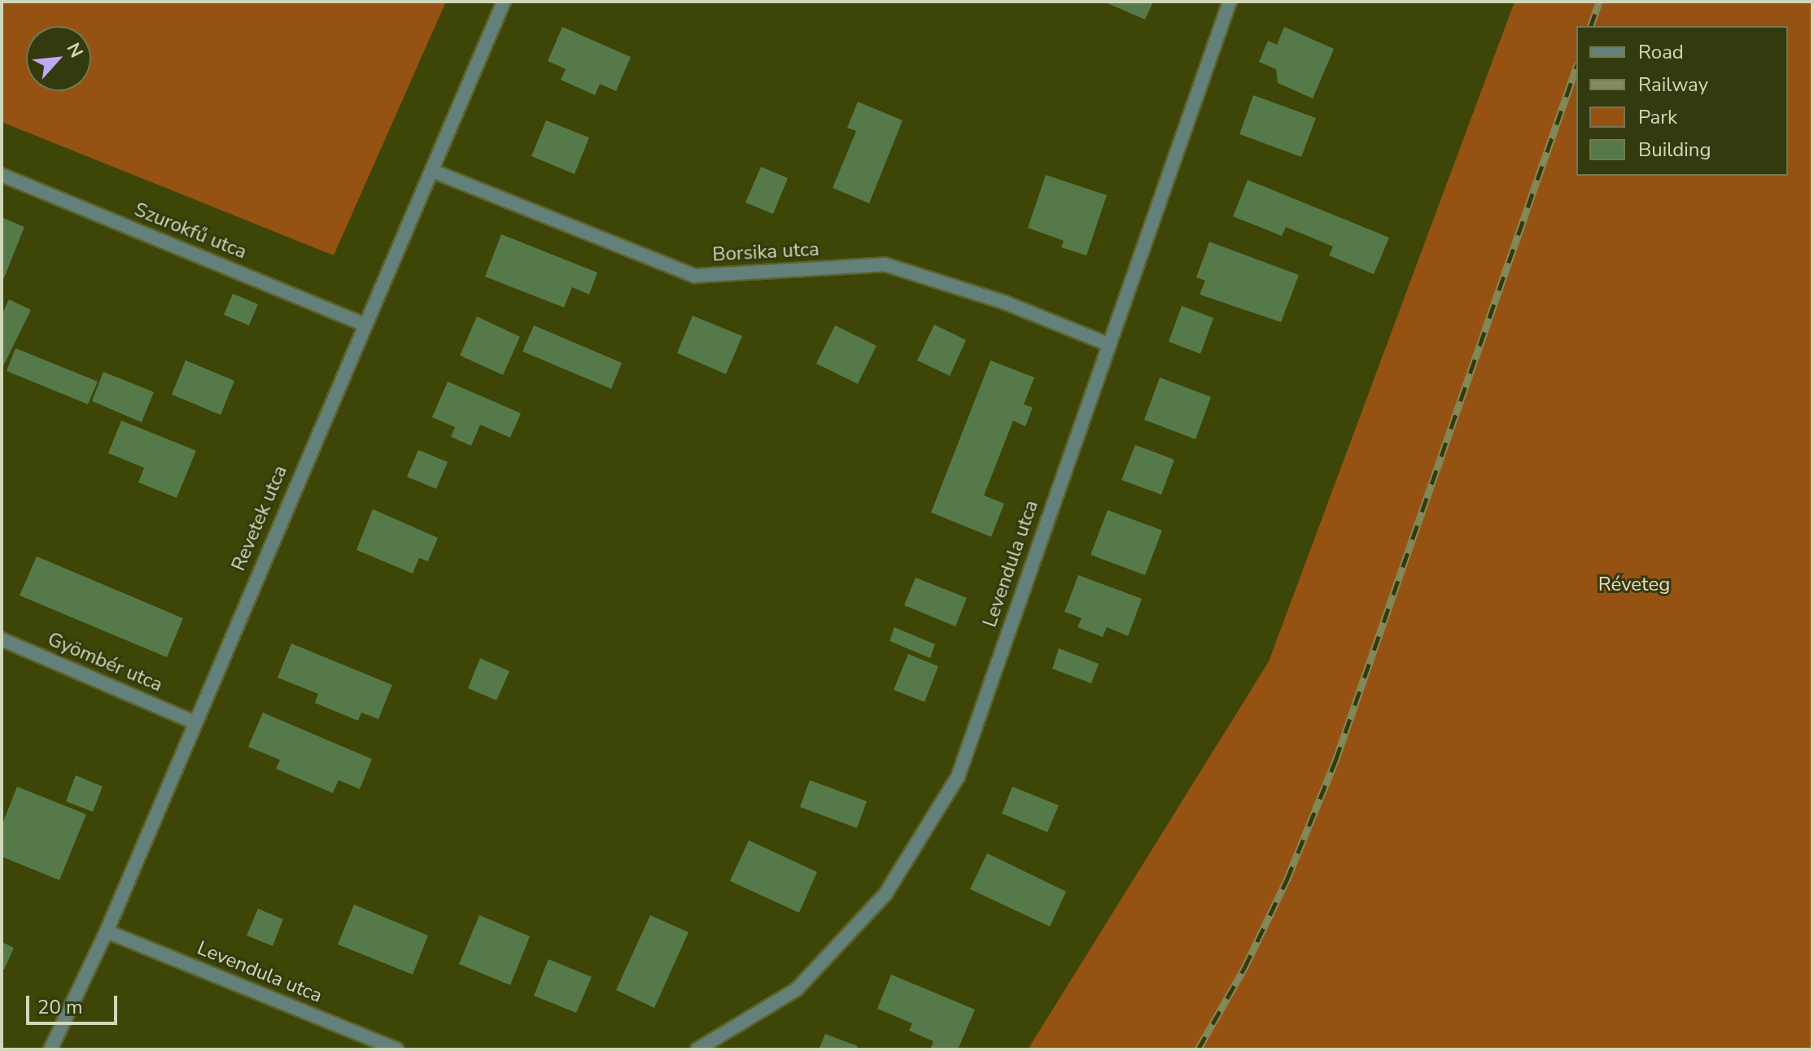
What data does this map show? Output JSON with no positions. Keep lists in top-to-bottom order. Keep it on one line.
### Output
{"streets":{"street":["Szurokfű utca","Borsika utca","Revetek utca","Levendula utca","Gyömbér utca"]},"crossings":[["Szurokfű utca","Revetek utca"],["Borsika utca","Revetek utca"],["Borsika utca","Levendula utca"],["Revetek utca","Levendula utca"],["Revetek utca","Gyömbér utca"]],"parks":["Réveteg"],"legend":["Road","Railway","Park","Building"],"scale_bar":"20 m","north":"top right"}
